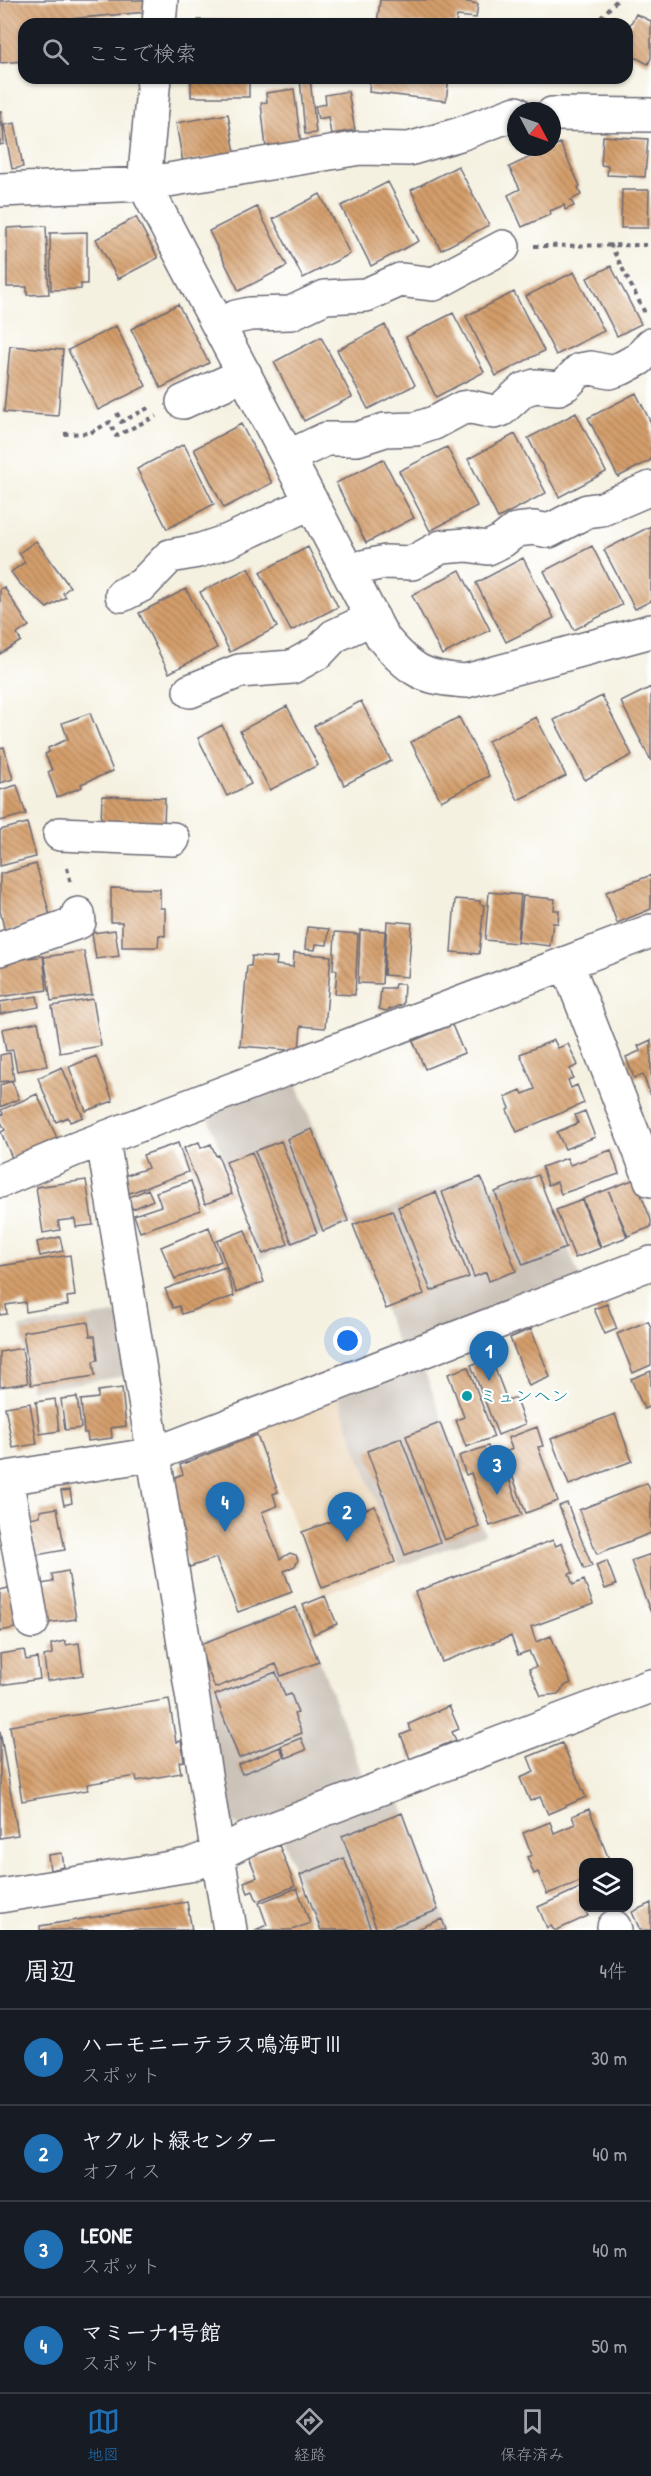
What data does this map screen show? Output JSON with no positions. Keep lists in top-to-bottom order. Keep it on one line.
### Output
{"places":["ミュンヘン"],"north":"bottom right","page":{"search":"ここで検索","pins":["1","3","4","2"],"heading":["周辺","4件"],"list":[{"mark":"1","name":"ハーモニーテラス鳴海町Ⅲ","note":"スポット","value":"30 m"},{"mark":"2","name":"ヤクルト緑センター","note":"オフィス","value":"40 m"},{"mark":"3","name":"LEONE","note":"スポット","value":"40 m"},{"mark":"4","name":"マミーナ1号館","note":"スポット","value":"50 m"}],"nav":["地図","経路","保存済み"]}}
